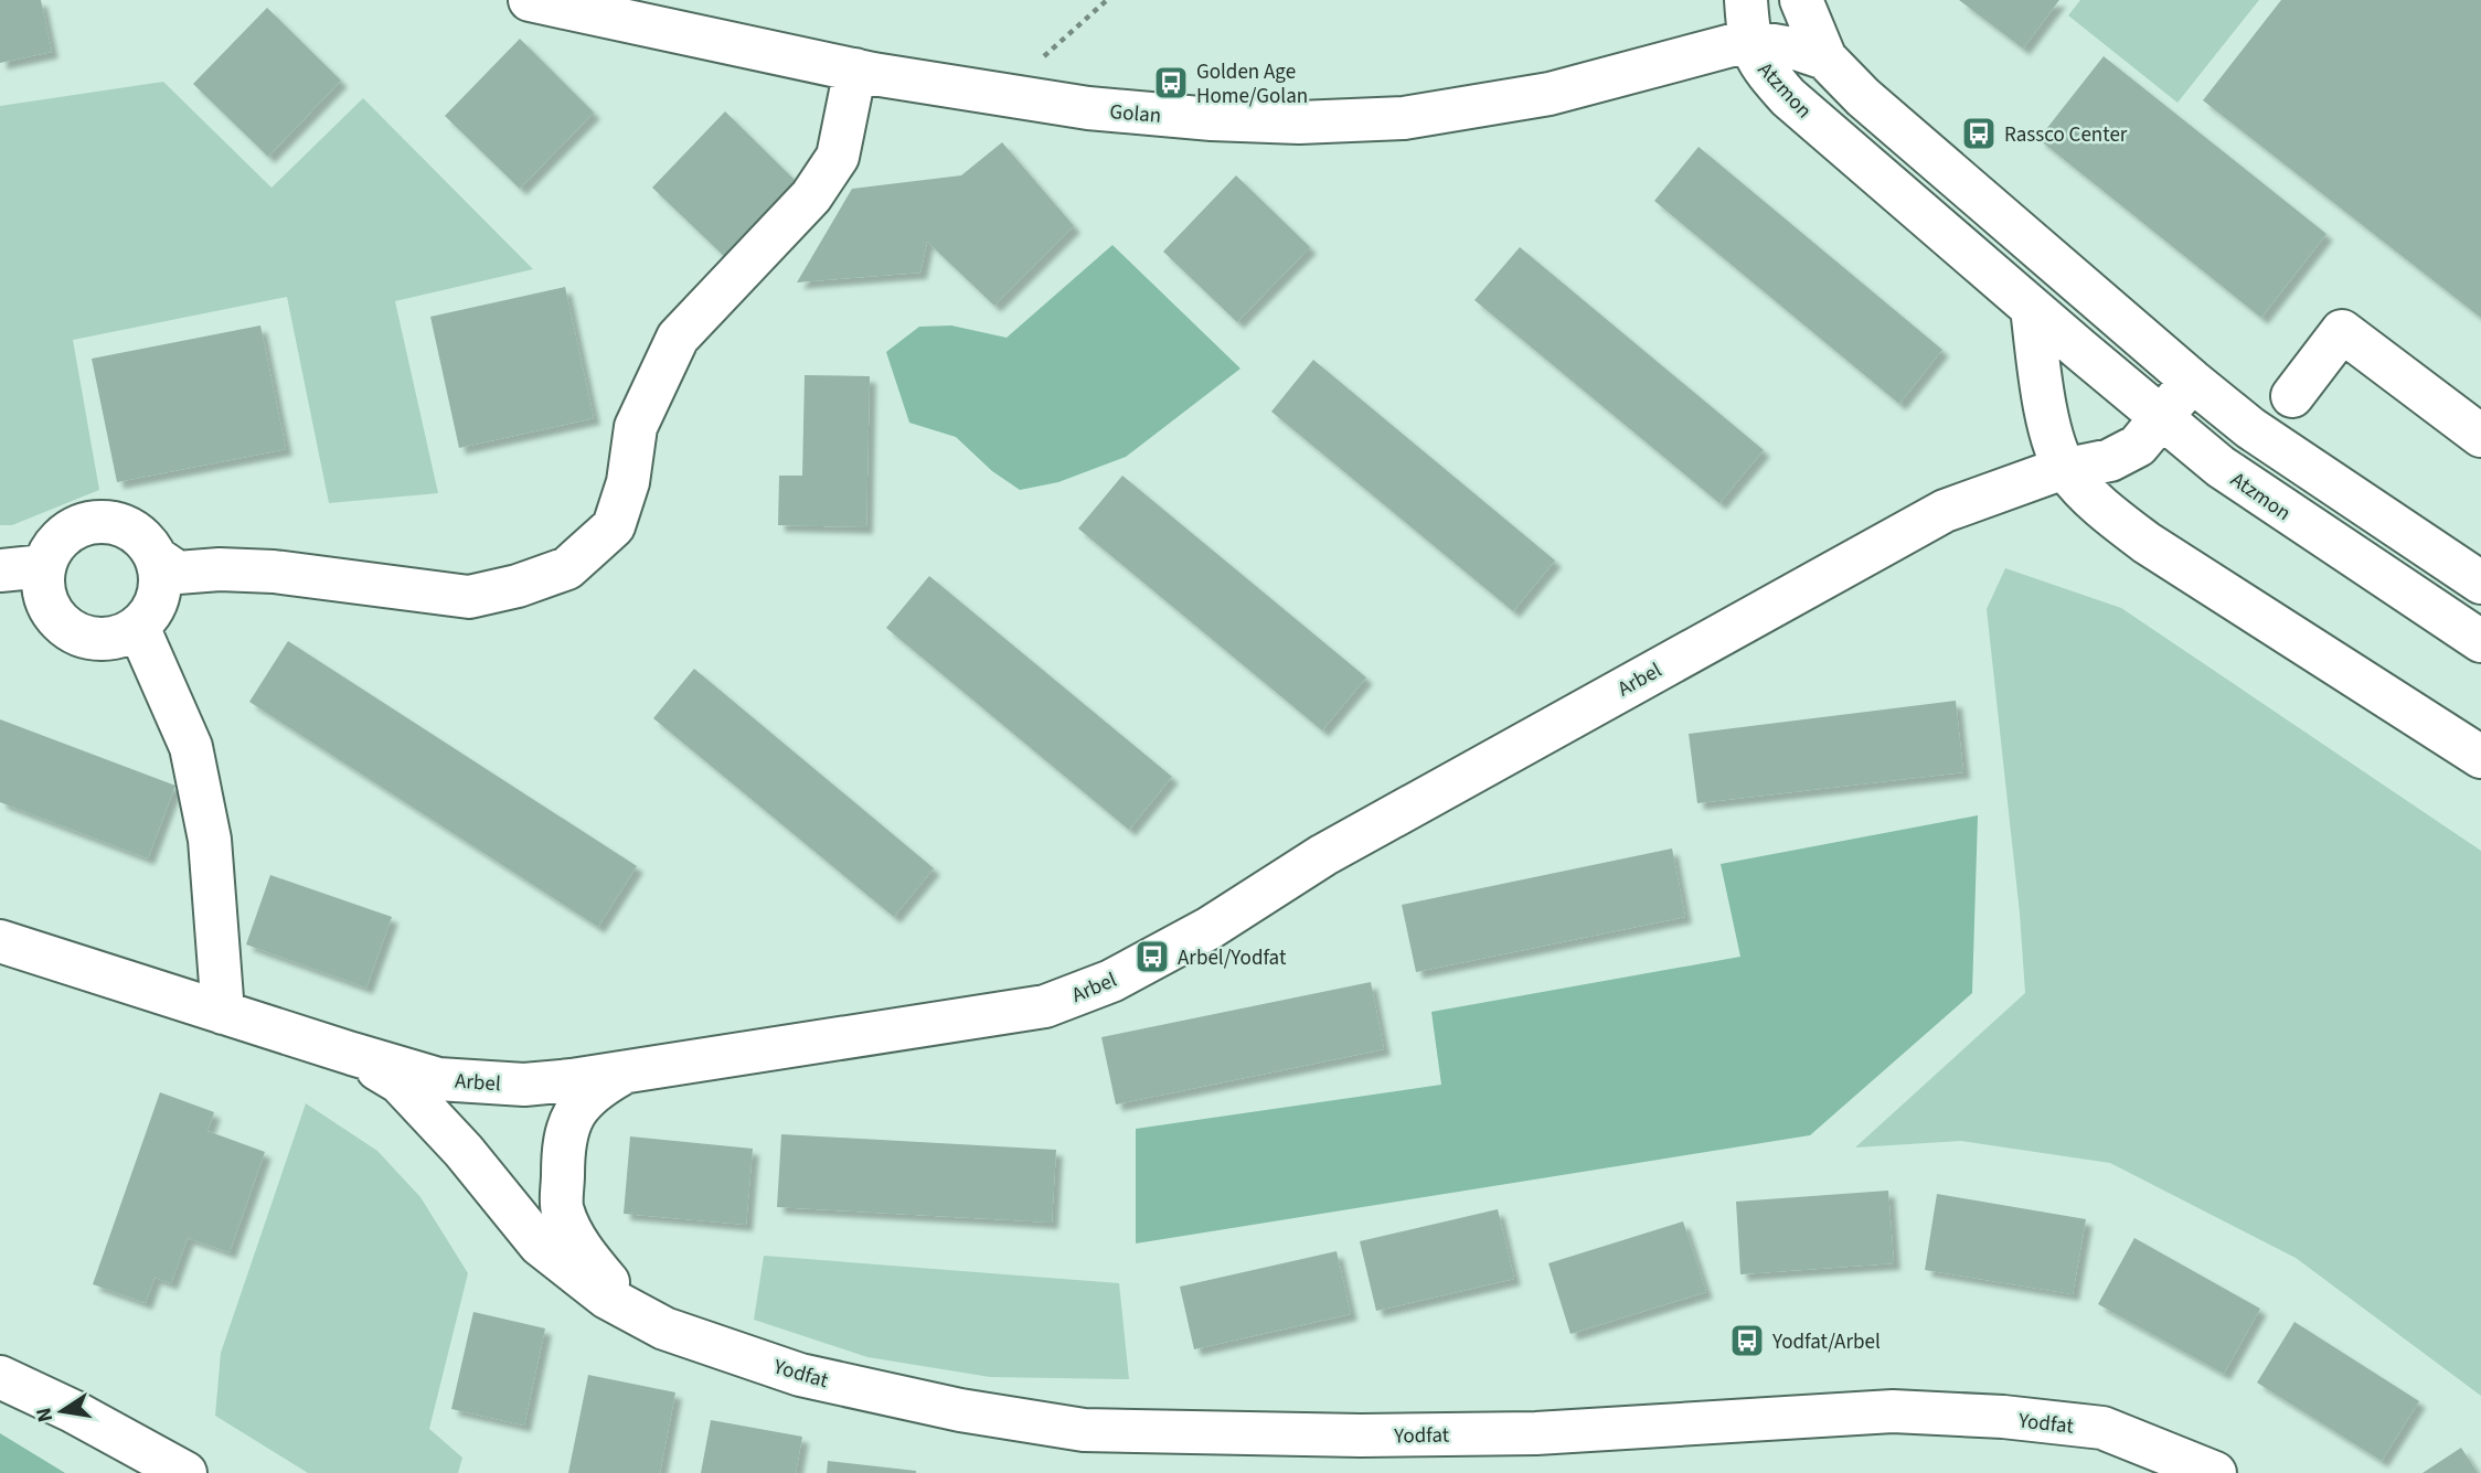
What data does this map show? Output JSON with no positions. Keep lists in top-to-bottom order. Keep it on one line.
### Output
{"streets":{"street":["Atzmon","Golan","Arbel","Yodfat"]},"crossings":[["Atzmon","Golan"],["Atzmon","Arbel"],["Arbel","Yodfat"]],"places":{"bus stop":["Golden Age Home/Golan","Rassco Center","Arbel/Yodfat","Yodfat/Arbel"]},"north":"left"}
